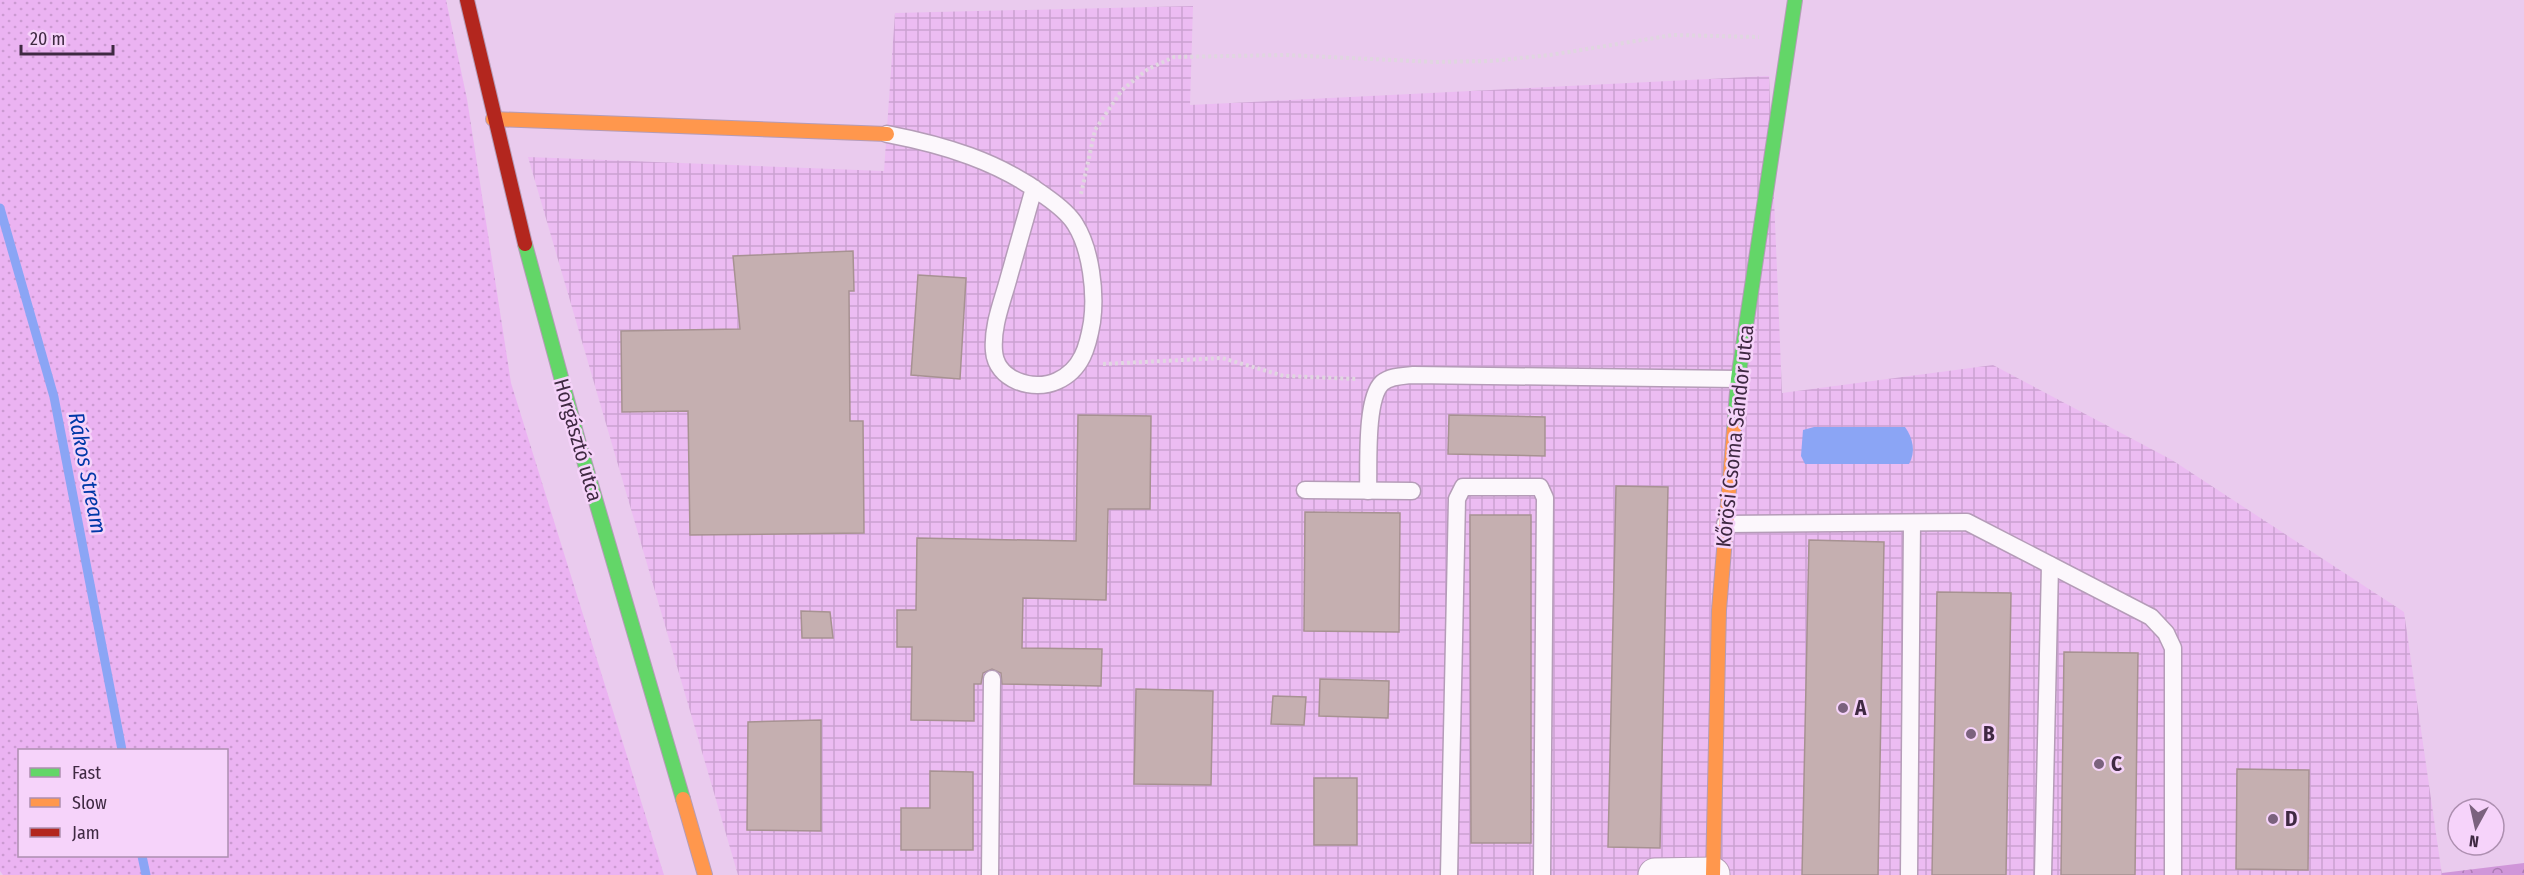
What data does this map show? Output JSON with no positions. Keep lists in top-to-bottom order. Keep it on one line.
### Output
{"streets":{"street":["Kőrösi Csoma Sándor utca","Horgásztó utca"]},"water":["Rákos Stream"],"places":["A","B","C","D"],"legend":["Fast","Slow","Jam"],"scale_bar":"20 m","north":"bottom"}
